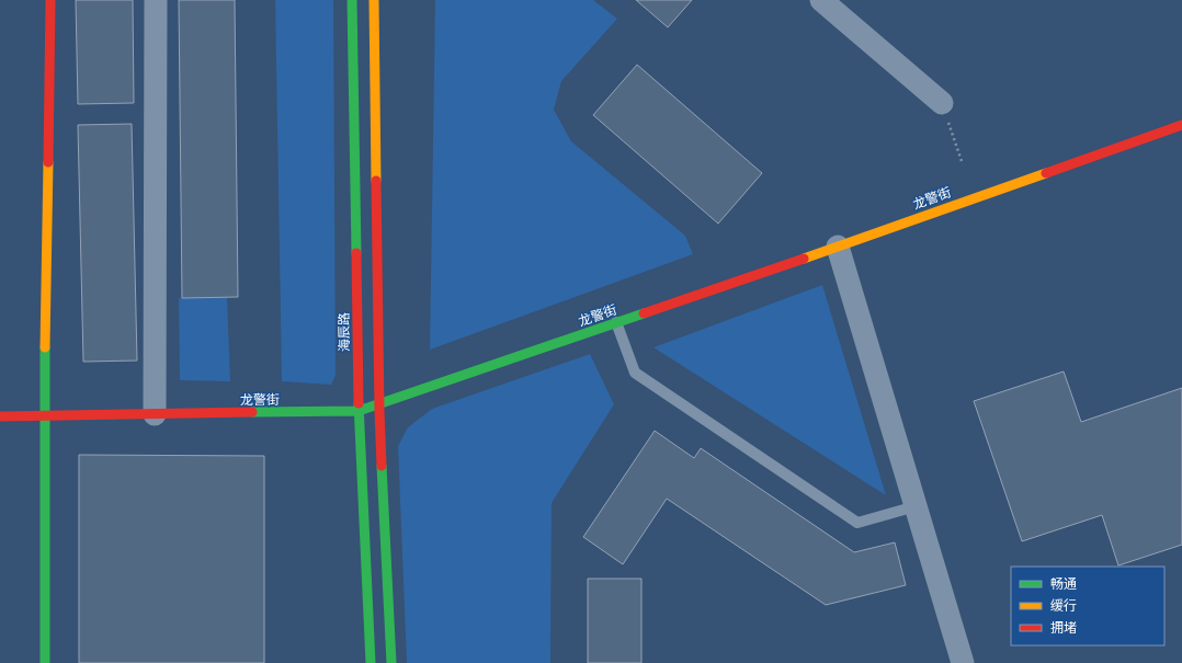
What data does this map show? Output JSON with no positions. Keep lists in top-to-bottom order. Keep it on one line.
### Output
{"streets":{"street":["龙警街","海辰路"]},"crossings":[["龙警街","海辰路"]],"legend":["畅通","缓行","拥堵"]}
